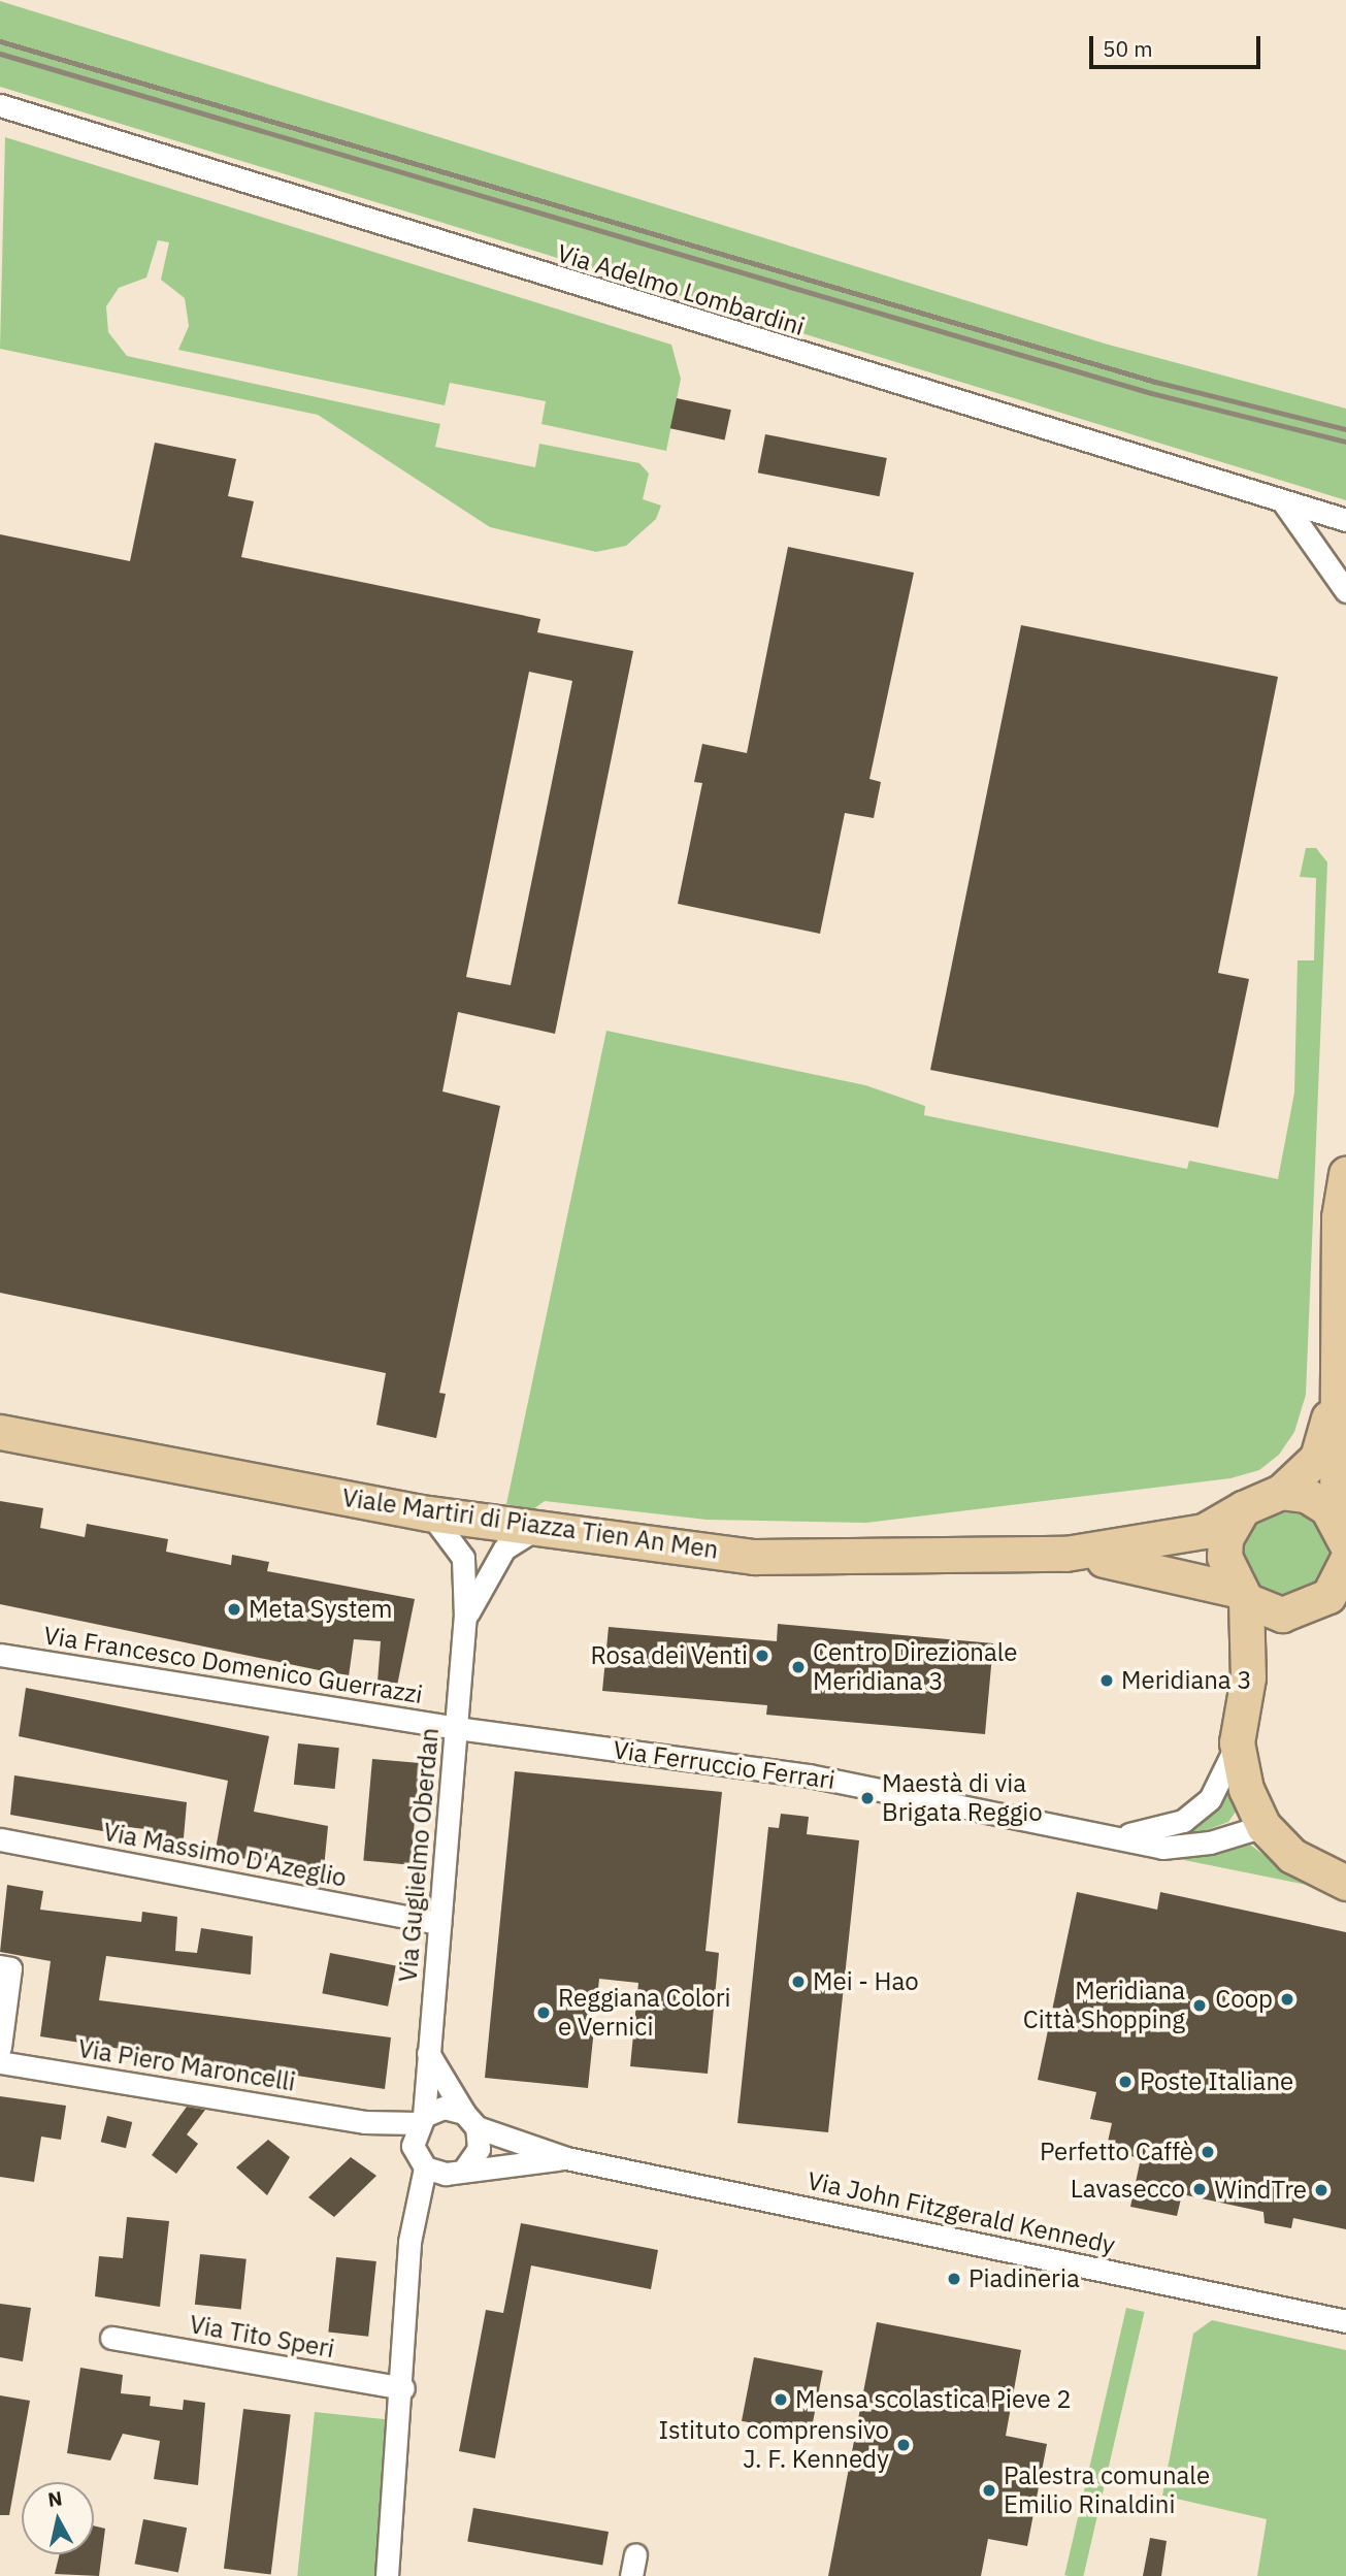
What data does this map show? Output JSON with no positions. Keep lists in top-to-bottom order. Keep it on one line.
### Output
{"streets":{"main road":["Viale Martiri di Piazza Tien An Men"],"street":["Via Adelmo Lombardini","Via Francesco Domenico Guerrazzi","Via Ferruccio Ferrari","Via Massimo D'Azeglio","Via Guglielmo Oberdan","Via Piero Maroncelli","Via John Fitzgerald Kennedy","Via Tito Speri"]},"crossings":[["Viale Martiri di Piazza Tien An Men","Via Guglielmo Oberdan"],["Via Francesco Domenico Guerrazzi","Via Ferruccio Ferrari"],["Via Francesco Domenico Guerrazzi","Via Guglielmo Oberdan"],["Via Ferruccio Ferrari","Via Guglielmo Oberdan"],["Via Massimo D'Azeglio","Via Guglielmo Oberdan"],["Via Guglielmo Oberdan","Via Piero Maroncelli"],["Via Guglielmo Oberdan","Via John Fitzgerald Kennedy"],["Via Piero Maroncelli","Via John Fitzgerald Kennedy"]],"places":["Meta System","Rosa dei Venti","Centro Direzionale Meridiana 3","Meridiana 3","Maestà di via Brigata Reggio","Mei - Hao","Coop","Meridiana Città Shopping","Reggiana Colori e Vernici","Poste Italiane","Perfetto Caffè","Lavasecco","WindTre","Piadineria","Mensa scolastica Pieve 2","Istituto comprensivo J. F. Kennedy","Palestra comunale Emilio Rinaldini"],"scale_bar":"50 m","north":"top"}
